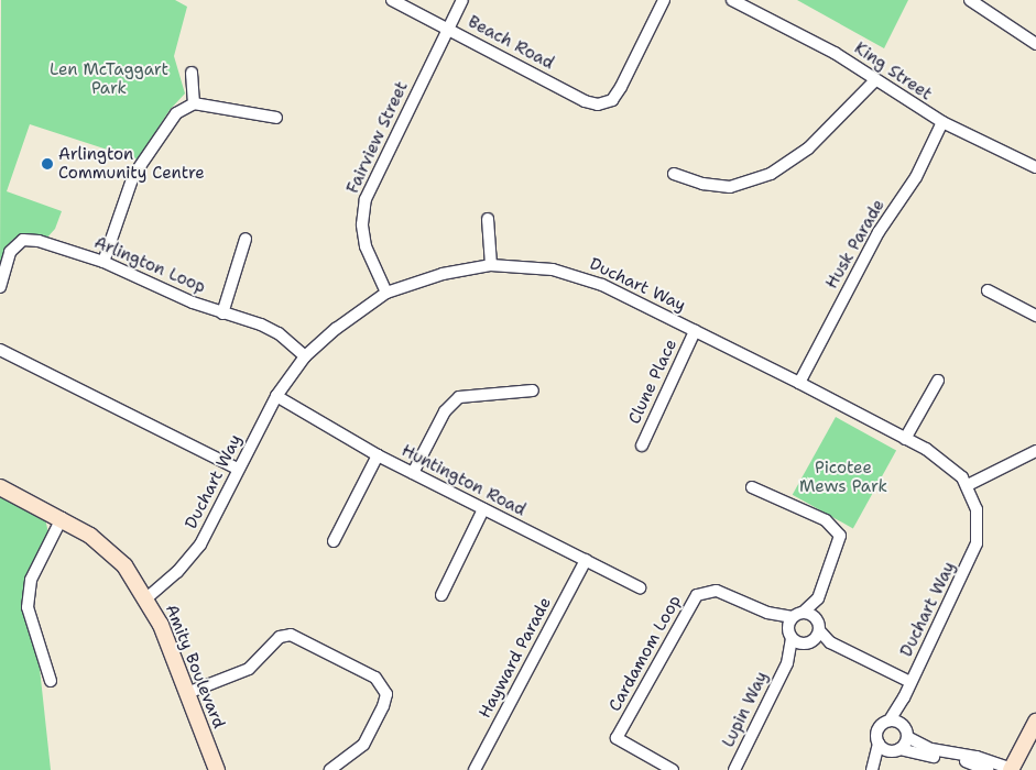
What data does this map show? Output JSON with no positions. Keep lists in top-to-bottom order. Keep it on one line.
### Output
{"streets":{"street":["Beach Road","King Street","Fairview Street","Husk Parade","Arlington Loop","Duchart Way","Clune Place","Huntington Road","Cardamom Loop","Hayward Parade","Amity Boulevard","Lupin Way"]},"crossings":[["Beach Road","Fairview Street"],["King Street","Husk Parade"],["Fairview Street","Duchart Way"],["Husk Parade","Duchart Way"],["Arlington Loop","Duchart Way"],["Duchart Way","Clune Place"],["Duchart Way","Huntington Road"],["Duchart Way","Amity Boulevard"],["Huntington Road","Hayward Parade"],["Cardamom Loop","Lupin Way"]],"parks":["Len McTaggart Park","Picotee Mews Park"],"places":["Arlington Community Centre"]}
